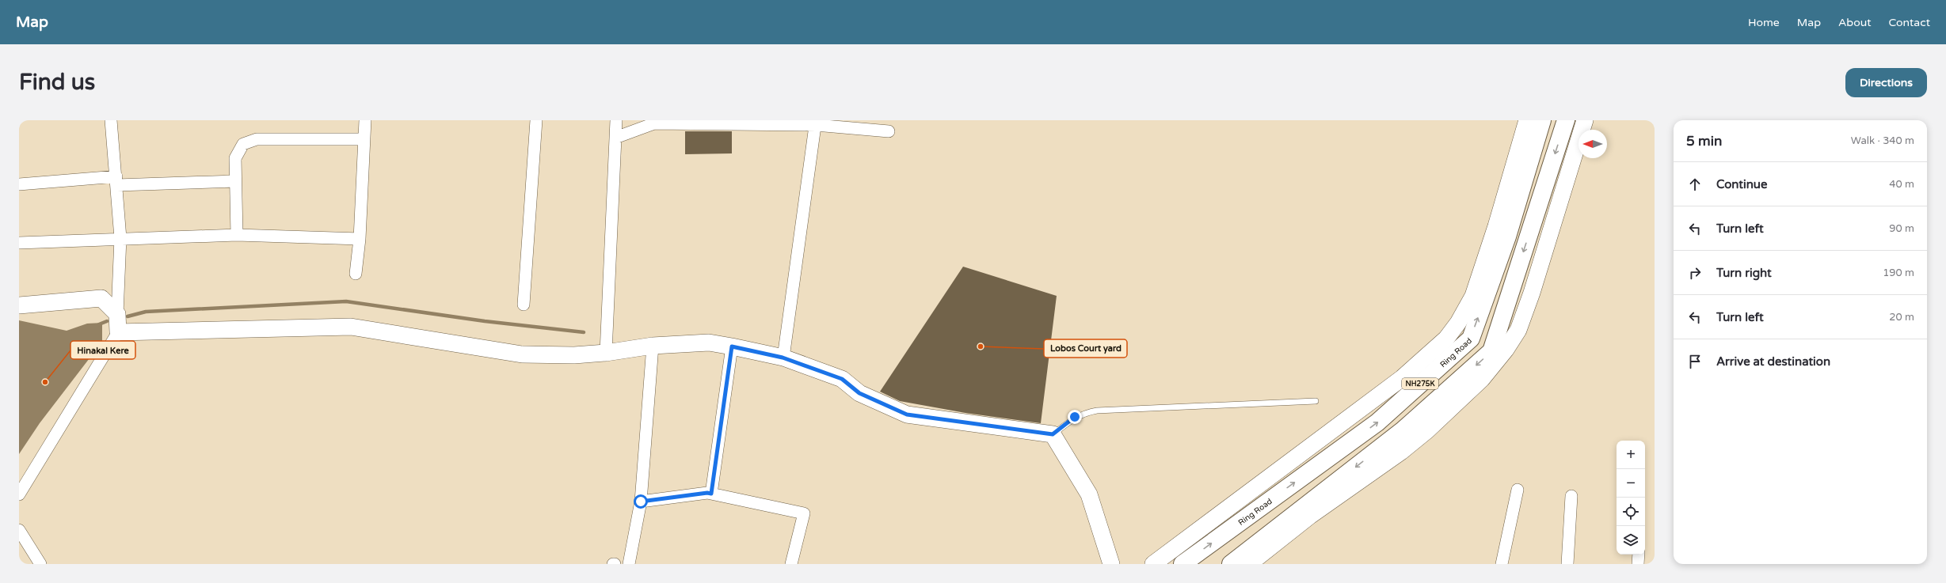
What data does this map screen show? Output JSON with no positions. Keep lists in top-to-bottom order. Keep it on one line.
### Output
{"streets":{"highway":["Ring Road","NH275K"]},"places":["Lobos Court yard","Hinakal Kere"],"north":"left","page":{"header":"Map","nav":["Home","Map","About","Contact"],"buttons":"Directions","title":"Find us","heading":["5 min","Walk · 340 m"],"list":[["Continue","40 m"],["Turn left","90 m"],["Turn right","190 m"],["Turn left","20 m"],"Arrive at destination"],"map_buttons":["+","−"]}}
